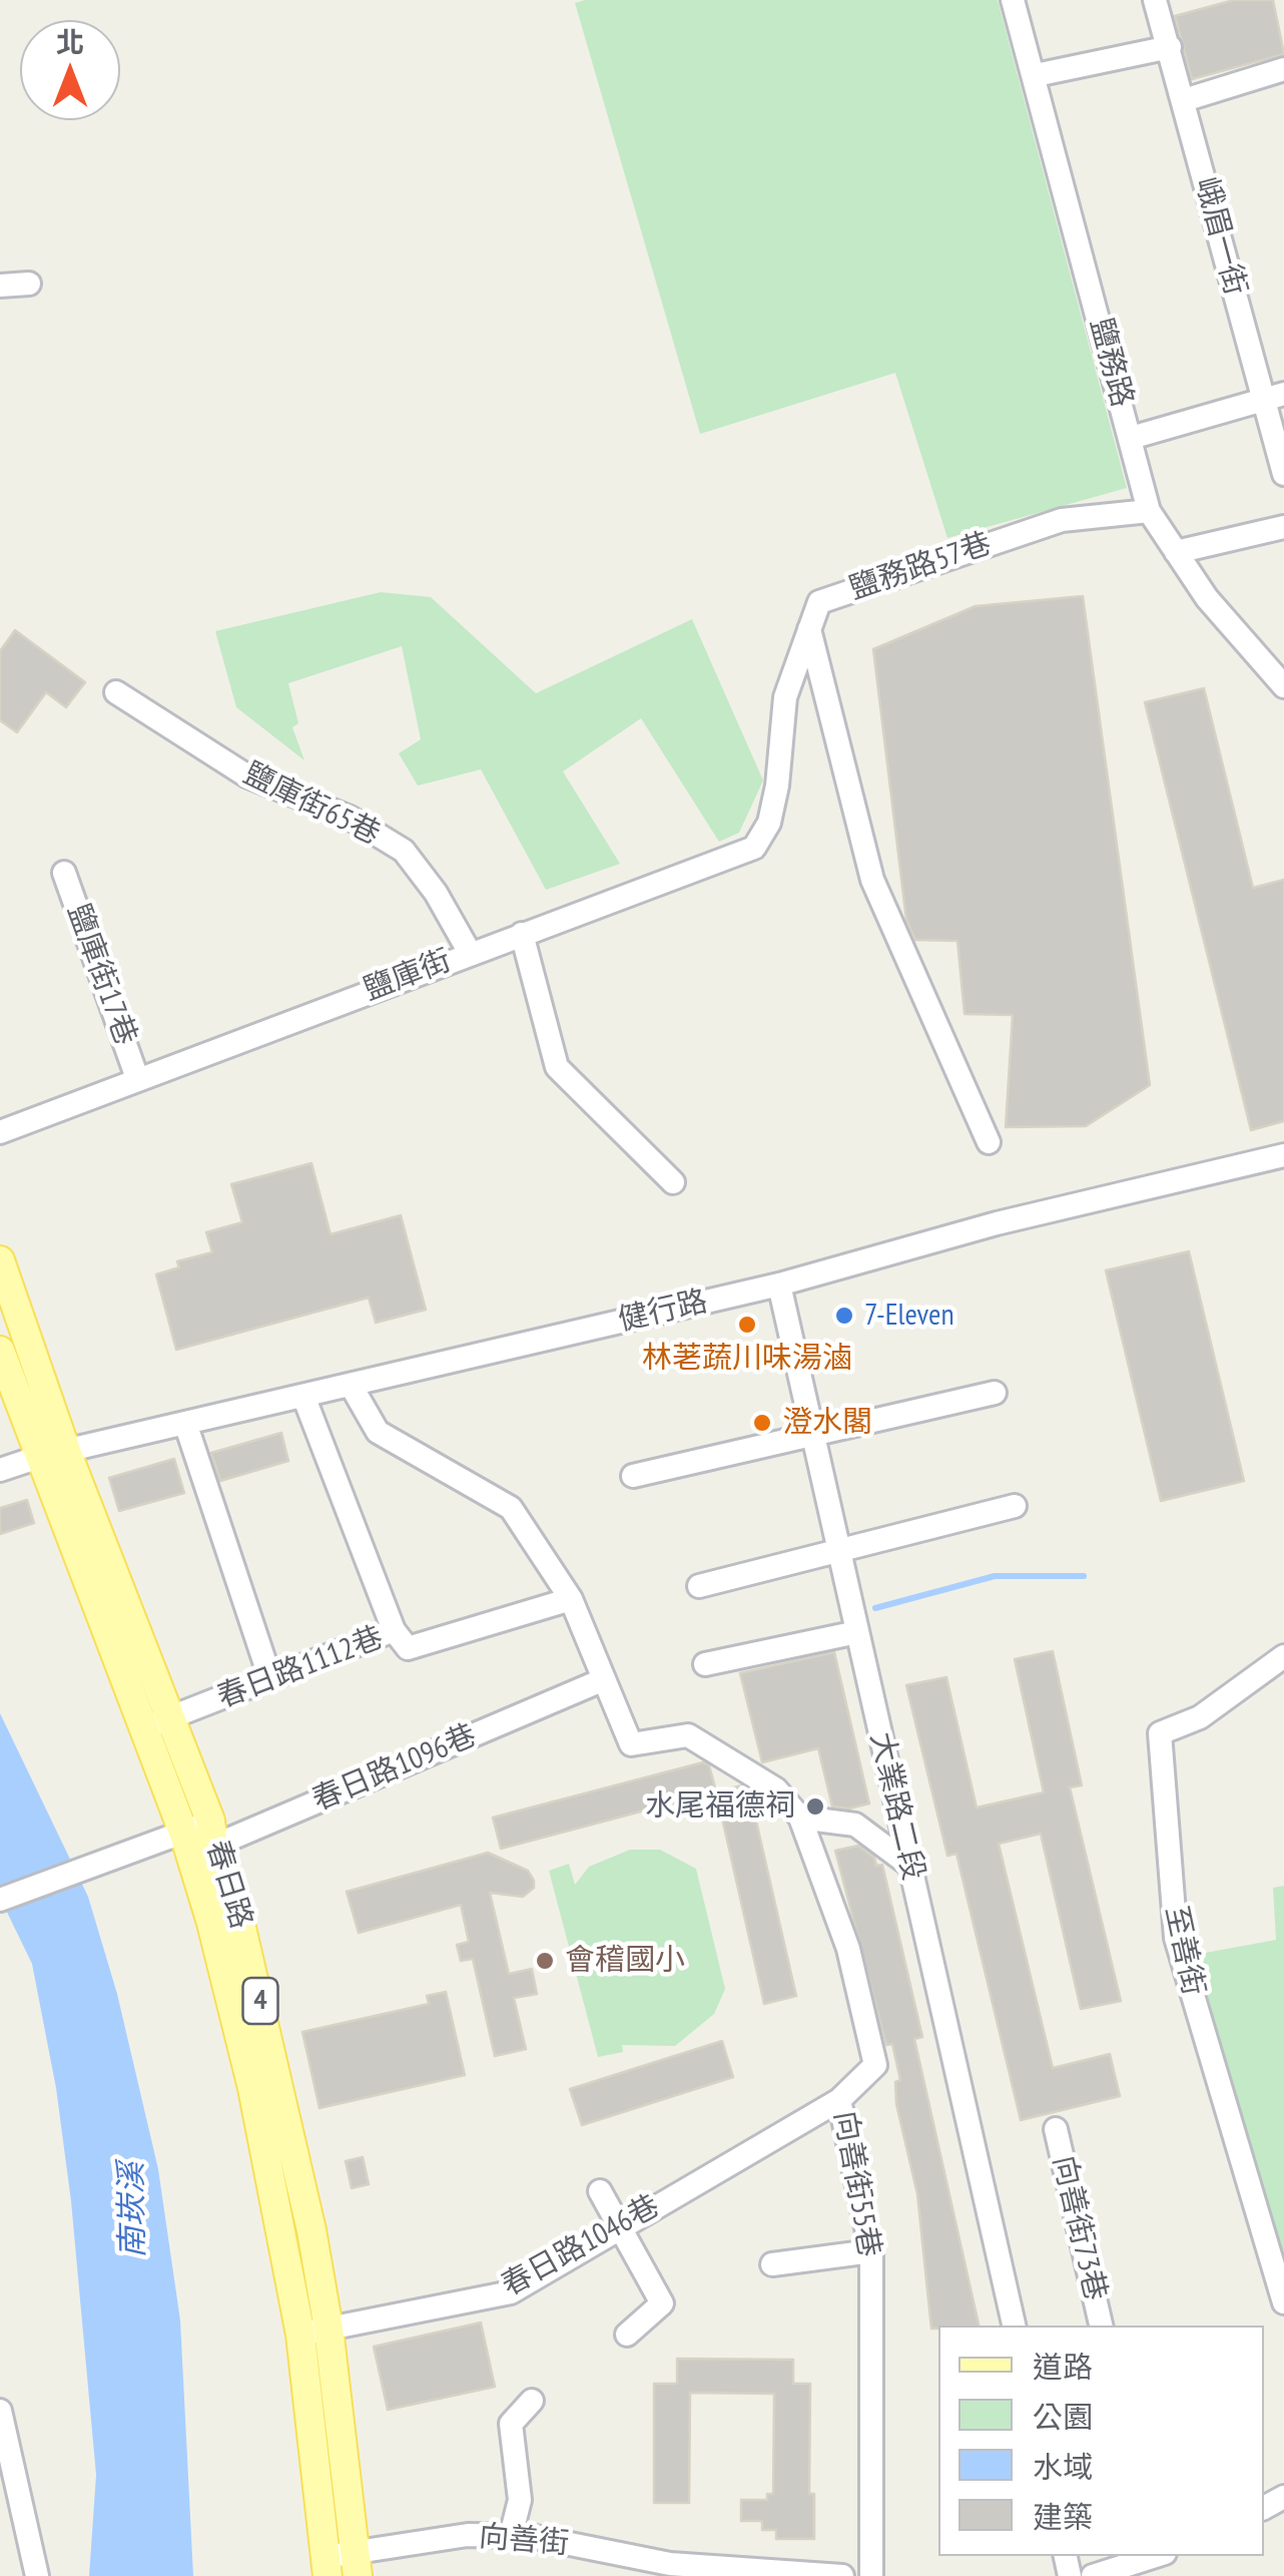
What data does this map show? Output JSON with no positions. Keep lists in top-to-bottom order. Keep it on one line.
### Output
{"streets":{"main road":["春日路","4"],"street":["峨眉一街","鹽務路","鹽務路57巷","鹽庫街65巷","鹽庫街17巷","鹽庫街","健行路","春日路1112巷","春日路1096巷","大業路二段","至善街","向善街55巷","向善街73巷","春日路1046巷","向善街"]},"crossings":[["鹽務路","鹽務路57巷"],["鹽務路57巷","鹽庫街"],["鹽庫街65巷","鹽庫街"],["鹽庫街17巷","鹽庫街"],["健行路","大業路二段"],["健行路","春日路"],["春日路1112巷","春日路"],["春日路1096巷","春日路"],["春日路","春日路1046巷"],["春日路","向善街"],["向善街55巷","春日路1046巷"]],"water":["南崁溪"],"places":["7-Eleven","林荖蔬川味湯滷","澄水閣","水尾福德祠","會稽國小"],"legend":["道路","公園","水域","建築"],"north":"top"}
